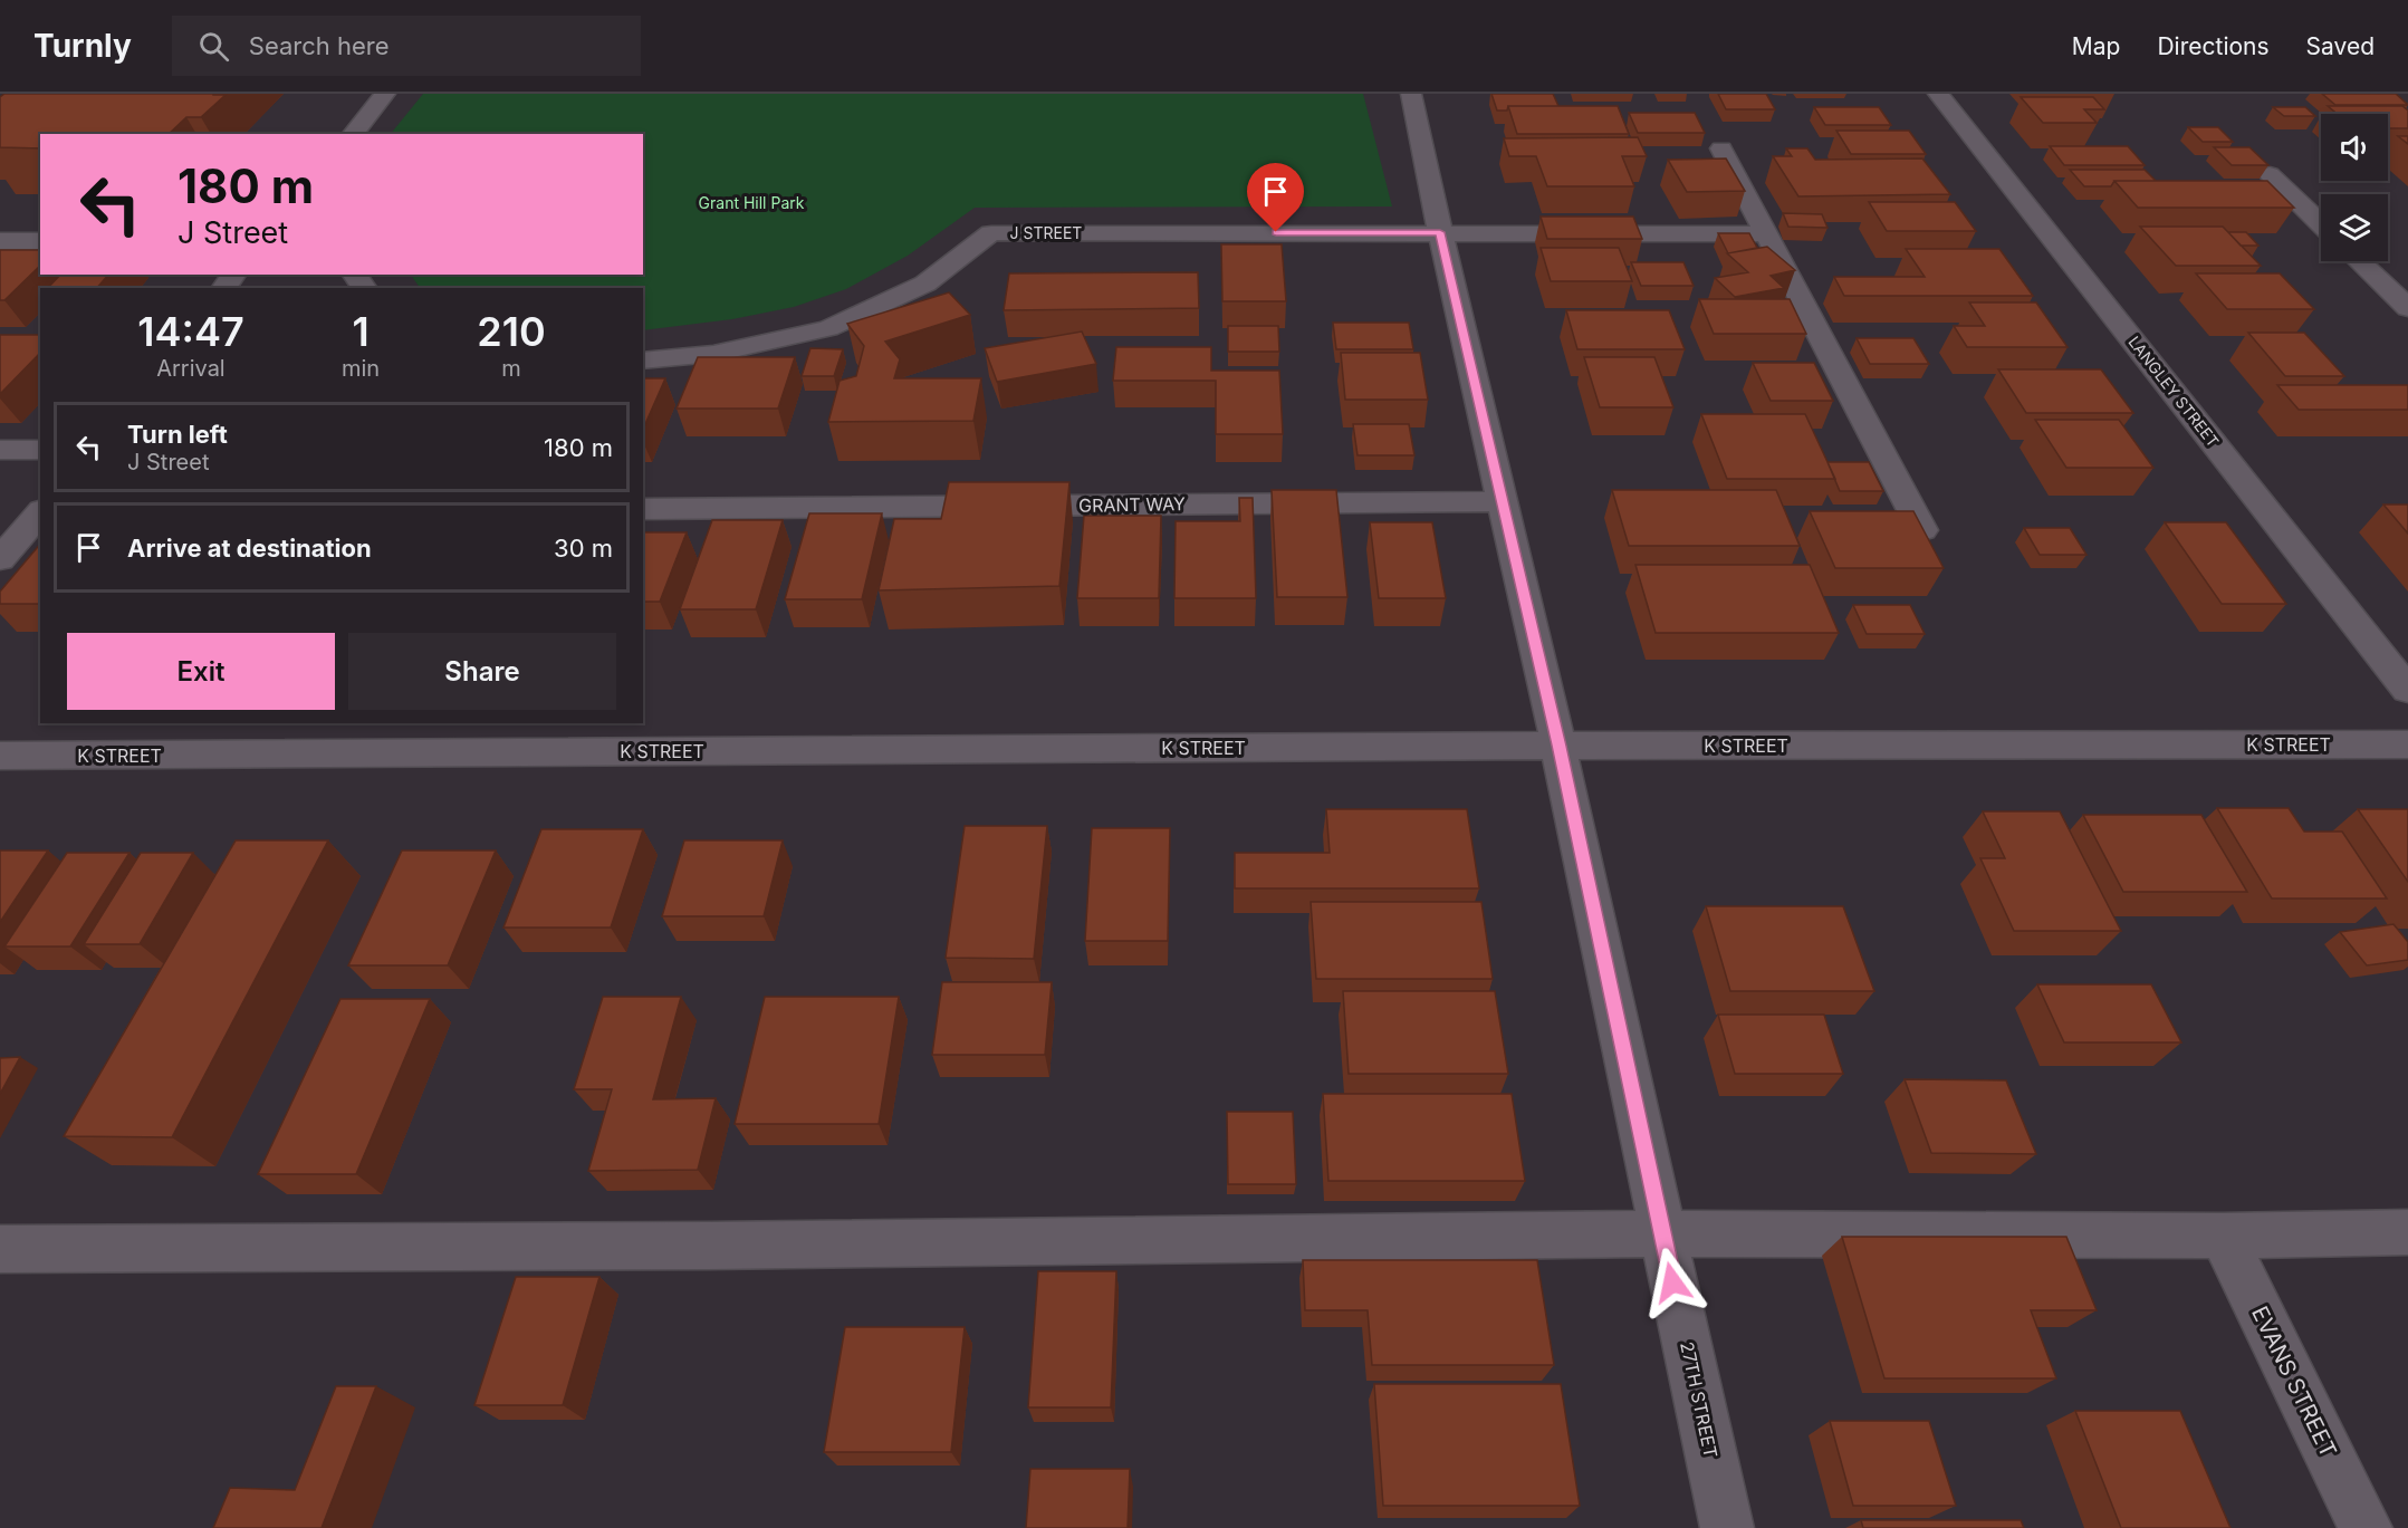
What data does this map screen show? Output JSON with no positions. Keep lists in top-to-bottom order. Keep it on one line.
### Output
{"streets":{"street":["J STREET","LANGLEY STREET","GRANT WAY","K STREET","EVANS STREET","27TH STREET"]},"crossings":[["J STREET","27TH STREET"],["GRANT WAY","27TH STREET"],["K STREET","27TH STREET"]],"parks":["Grant Hill Park"],"page":{"header":"Turnly","search":"Search here","nav":["Map","Directions","Saved"],"turn":["180 m","J Street"],"eta":["14:47","Arrival","1","min","210","m"],"list":[{"name":"Turn left","note":"J Street","value":"180 m"},{"name":"Arrive at destination","value":"30 m"}],"buttons":["Exit","Share"]}}
